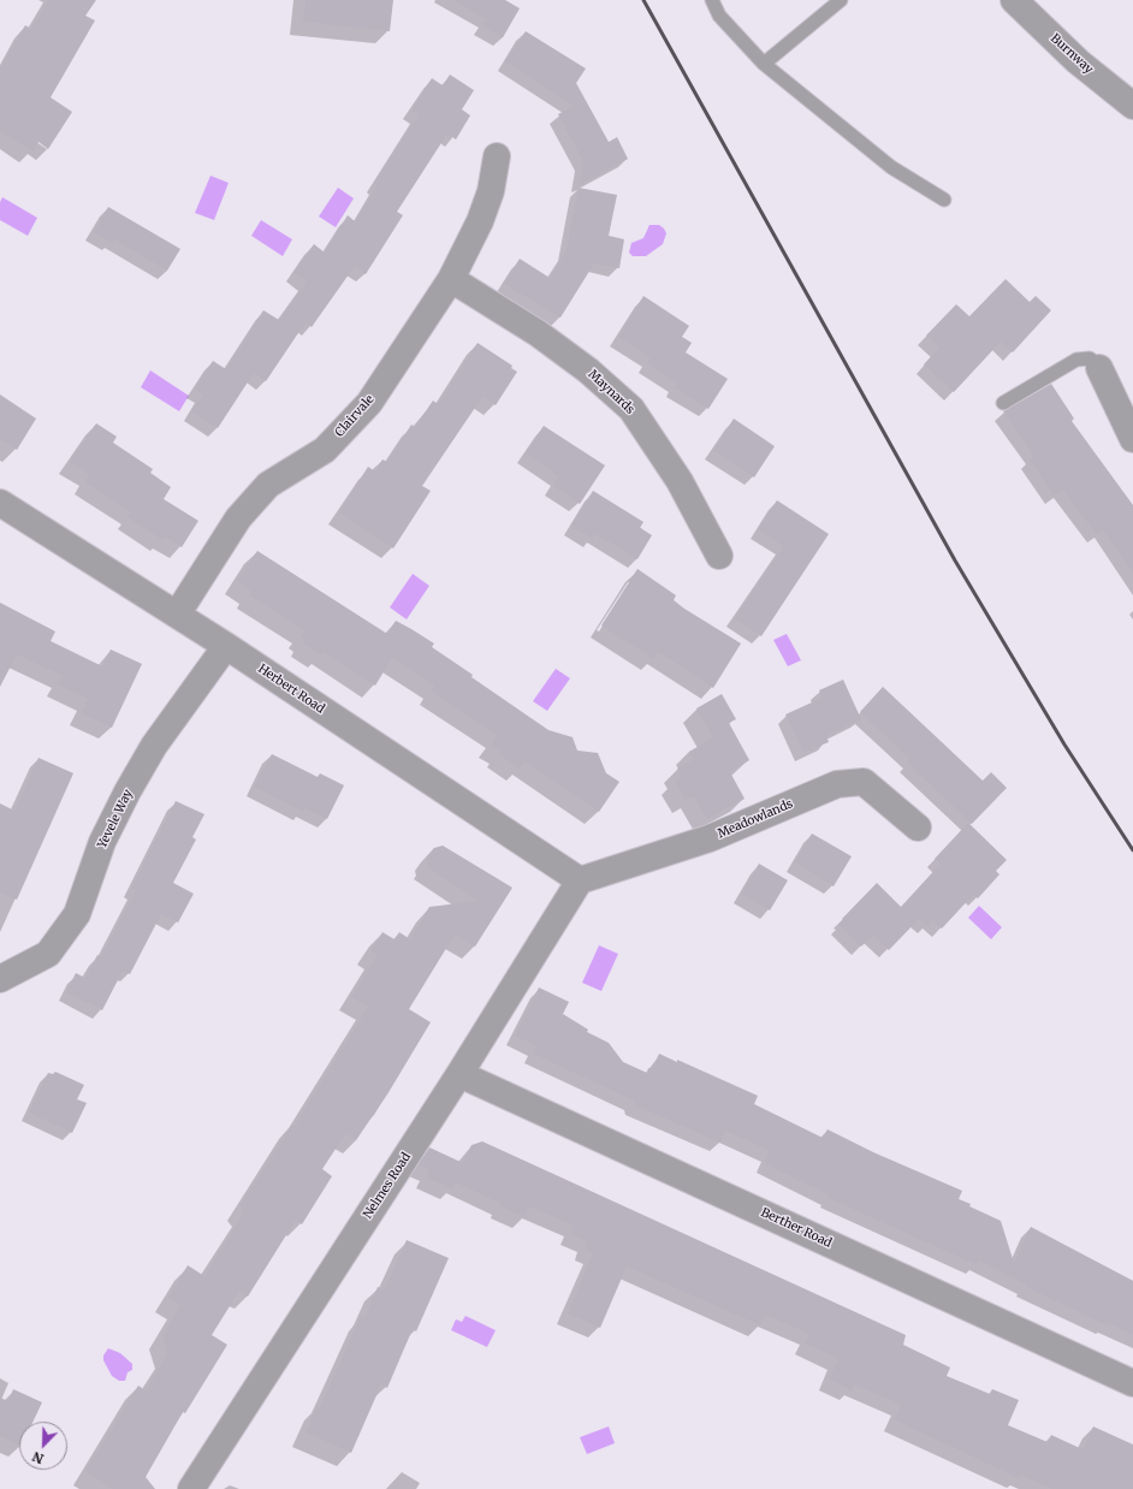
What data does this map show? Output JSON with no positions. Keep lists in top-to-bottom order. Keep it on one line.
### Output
{"streets":{"street":["Burnway","Maynards","Clairvale","Herbert Road","Yevele Way","Meadowlands","Nelmes Road","Berther Road"]},"crossings":[["Maynards","Clairvale"],["Clairvale","Herbert Road"],["Herbert Road","Yevele Way"],["Herbert Road","Meadowlands"],["Herbert Road","Nelmes Road"],["Meadowlands","Nelmes Road"],["Nelmes Road","Berther Road"]],"north":"bottom left"}
